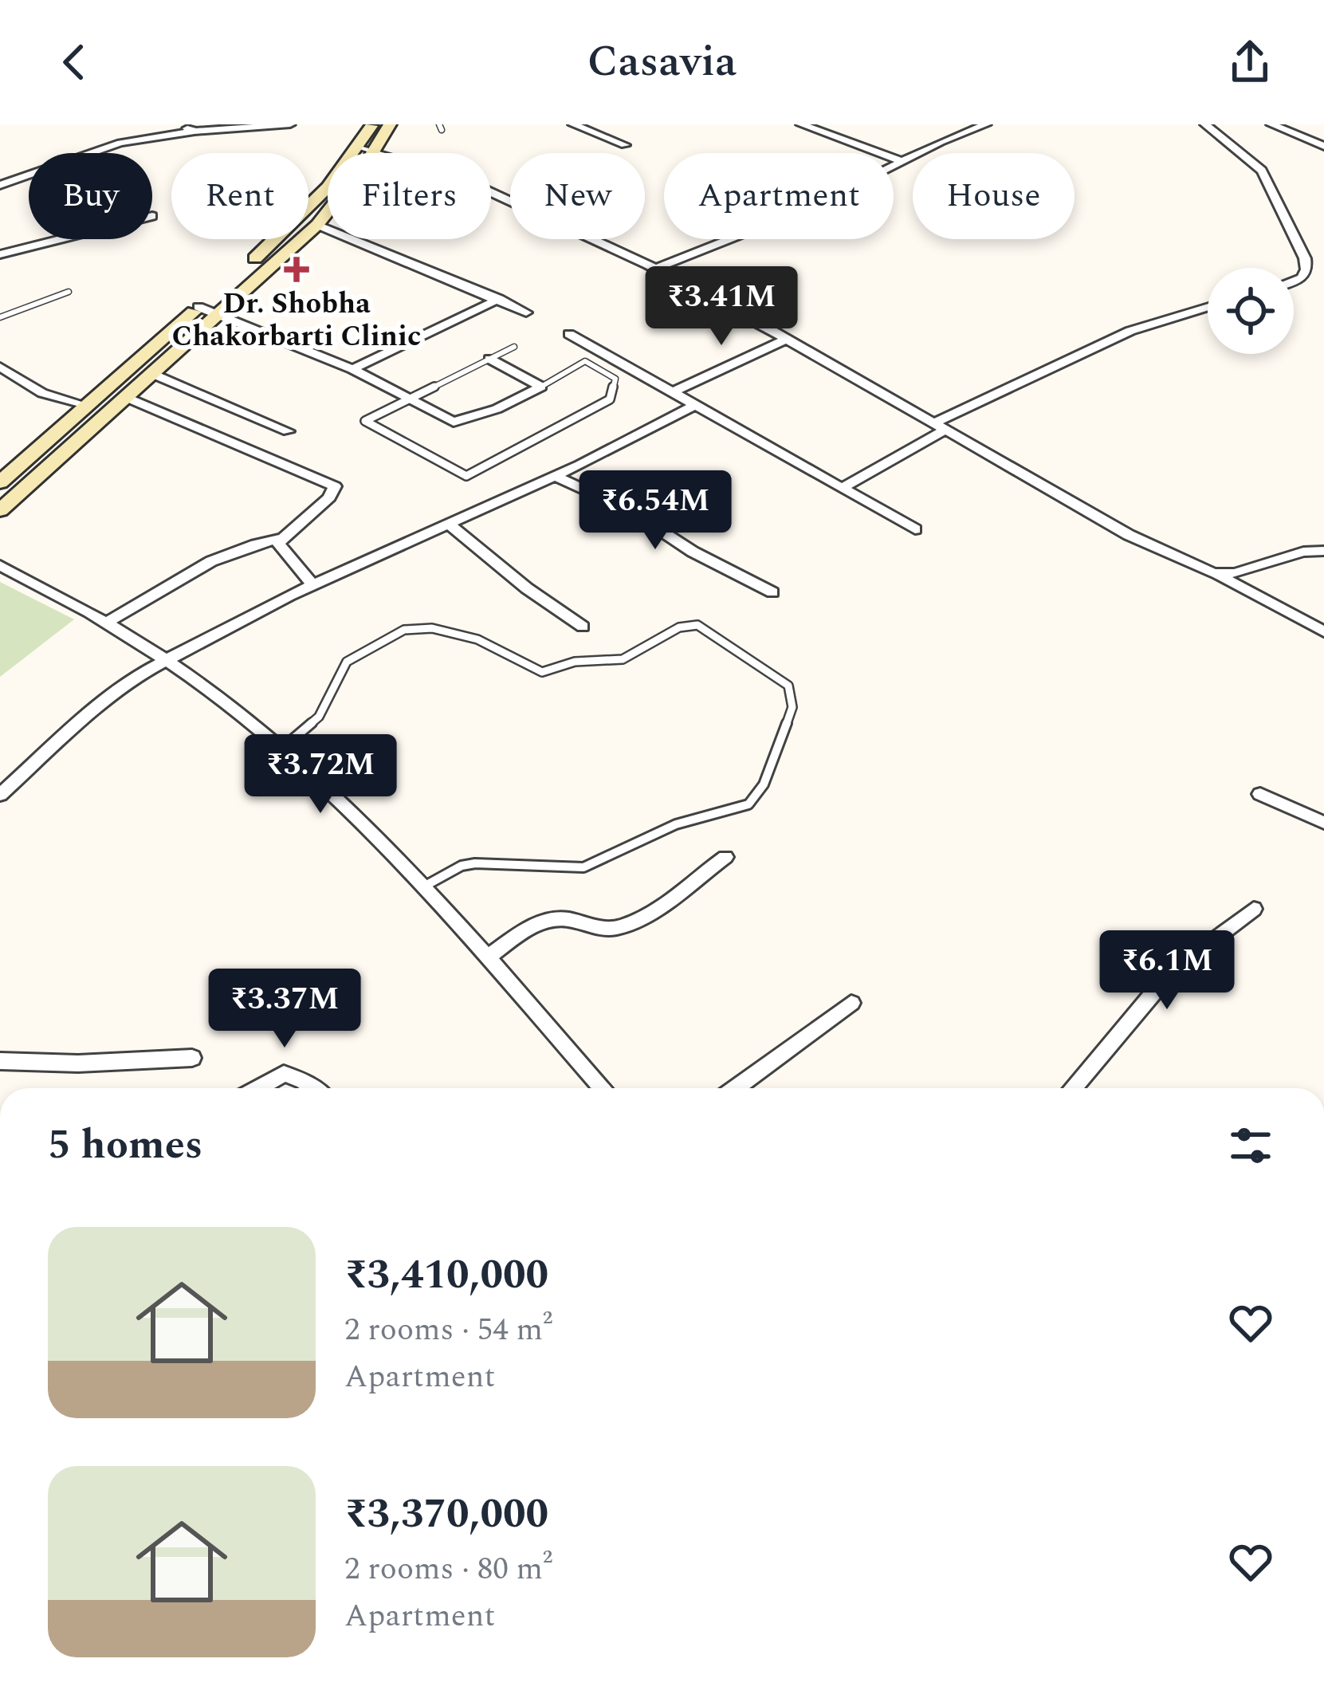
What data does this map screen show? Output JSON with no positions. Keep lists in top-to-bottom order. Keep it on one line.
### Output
{"places":{"health":["Dr. Shobha Chakorbarti Clinic"]},"page":{"header":"Casavia","chip":["Buy","Rent","Filters","New","Apartment","House"],"price":["₹3.41M","₹6.54M","₹3.72M","₹6.1M","₹3.37M"],"heading":"5 homes","list":[{"name":"₹3,410,000","note":"2 rooms · 54 m² · Apartment"},{"name":"₹3,370,000","note":"2 rooms · 80 m² · Apartment"}]}}
